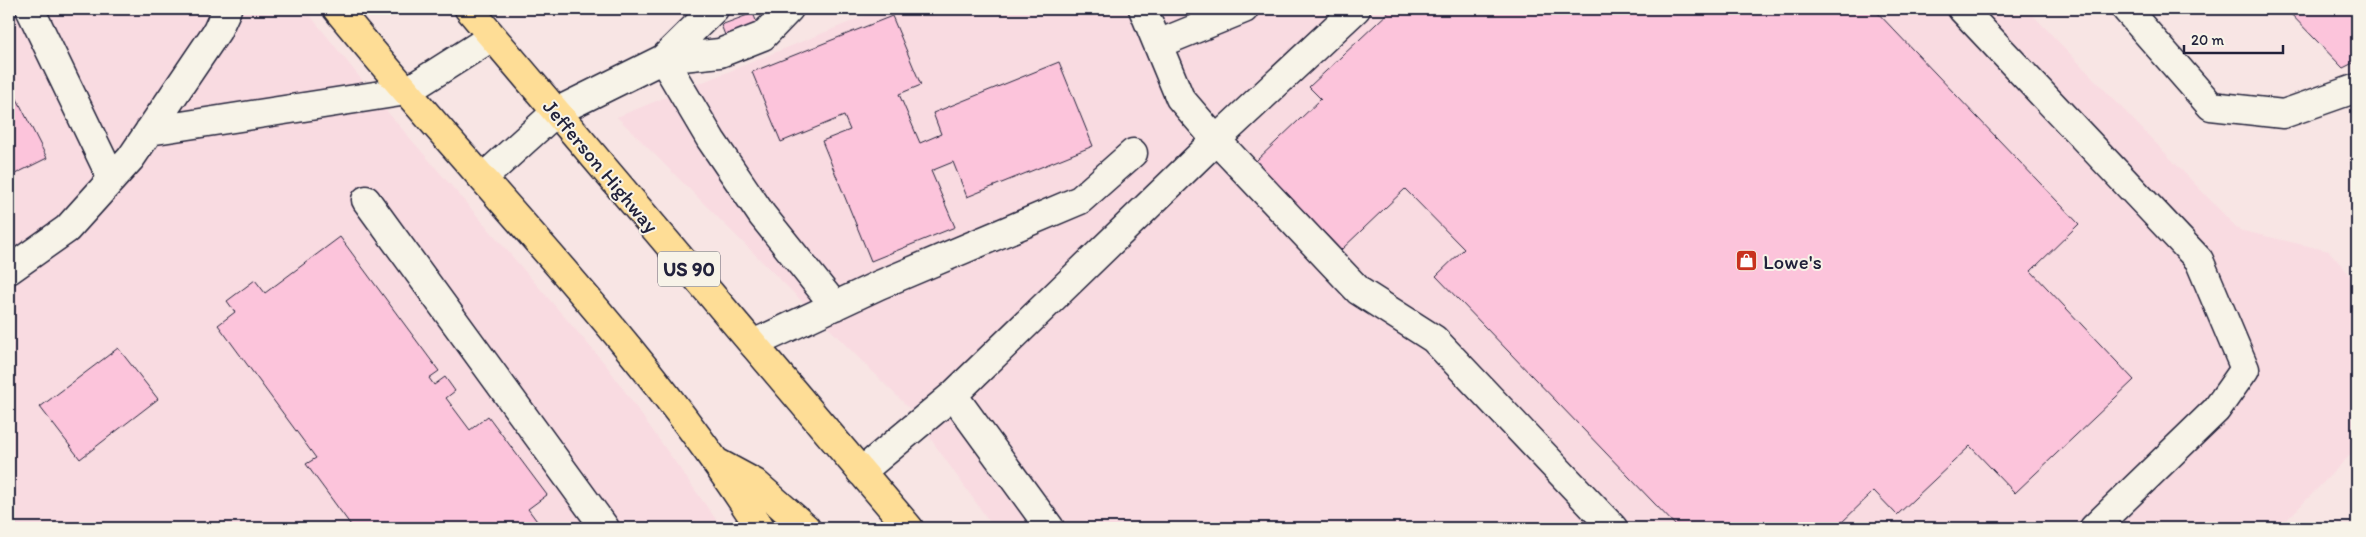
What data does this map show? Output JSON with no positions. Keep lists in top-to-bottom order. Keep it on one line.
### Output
{"streets":{"main road":["Jefferson Highway","US 90"]},"places":{"shop":["Lowe's"]},"scale_bar":"20 m"}
